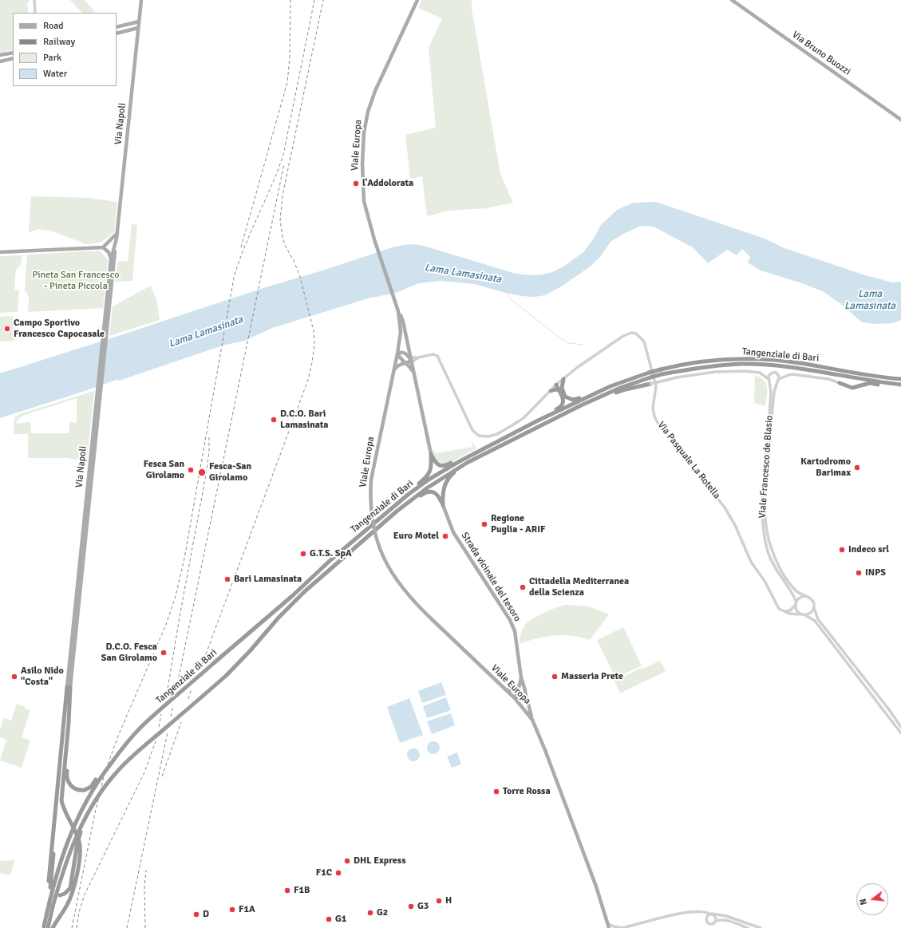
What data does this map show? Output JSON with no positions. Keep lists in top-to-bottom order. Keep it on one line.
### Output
{"streets":{"highway":["Tangenziale di Bari"],"main road":["Via Bruno Buozzi","Via Napoli","Viale Europa","Strada vicinale del tesoro"],"street":["Via Pasquale La Rotella","Viale Francesco de Blasio"]},"water":["Lama Lamasinata"],"parks":["Pineta San Francesco - Pineta Piccola"],"places":["l'Addolorata","Campo Sportivo Francesco Capocasale","D.C.O. Bari Lamasinata","Kartodromo Barimax","Fesca San Girolamo","Fesca-San Girolamo","Regione Puglia - ARIF","Euro Motel","Indeco srl","G.T.S. SpA","INPS","Bari Lamasinata","Cittadella Mediterranea della Scienza","D.C.O. Fesca San Girolamo","Asilo Nido \"Costa\"","Masseria Prete","Torre Rossa","DHL Express","F1C","F1B","H","G3","F1A","G2","D","G1"],"legend":["Road","Railway","Park","Water"],"north":"left"}
